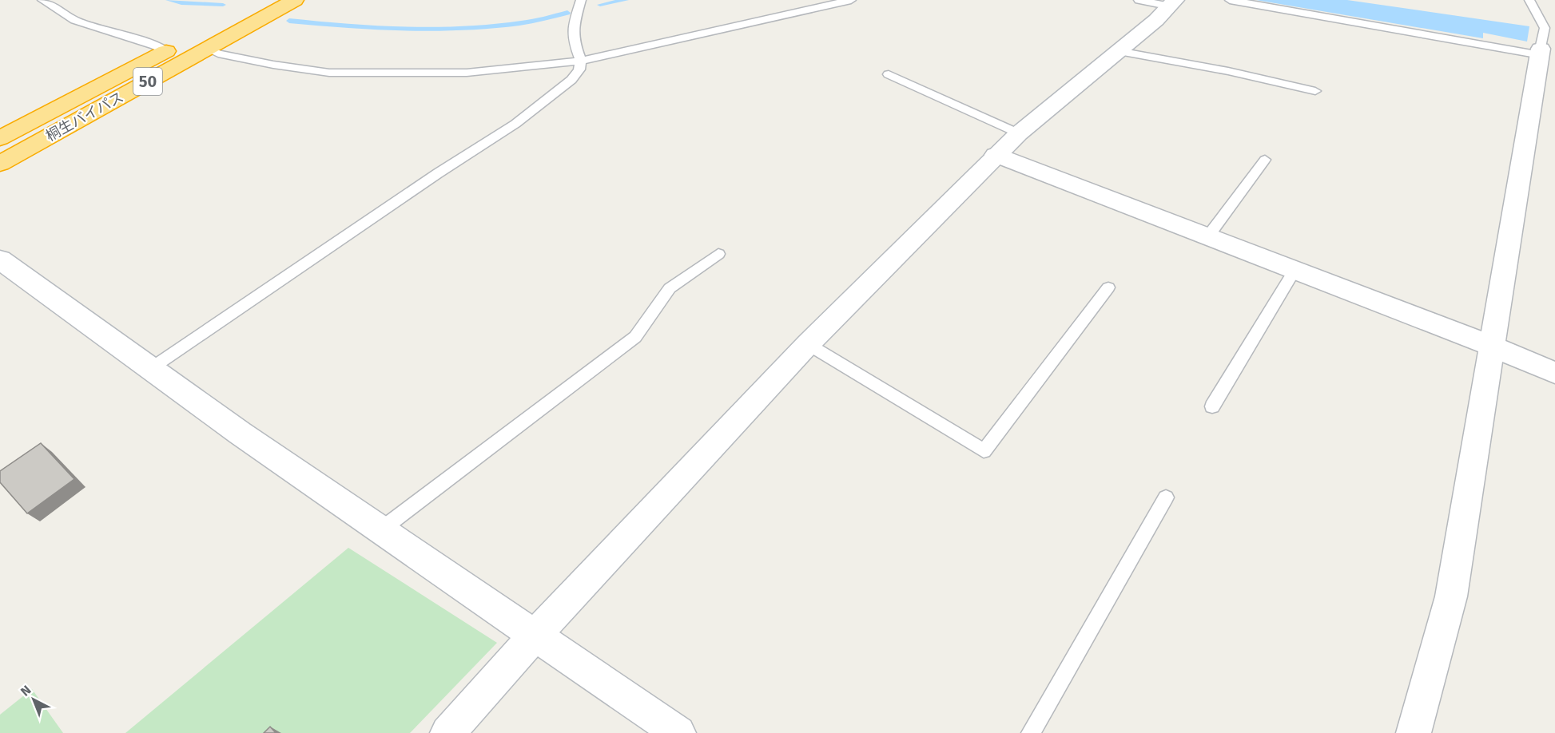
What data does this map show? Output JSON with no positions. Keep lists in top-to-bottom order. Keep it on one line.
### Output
{"streets":{"highway":["50","桐生バイパス"]},"north":"top left"}
